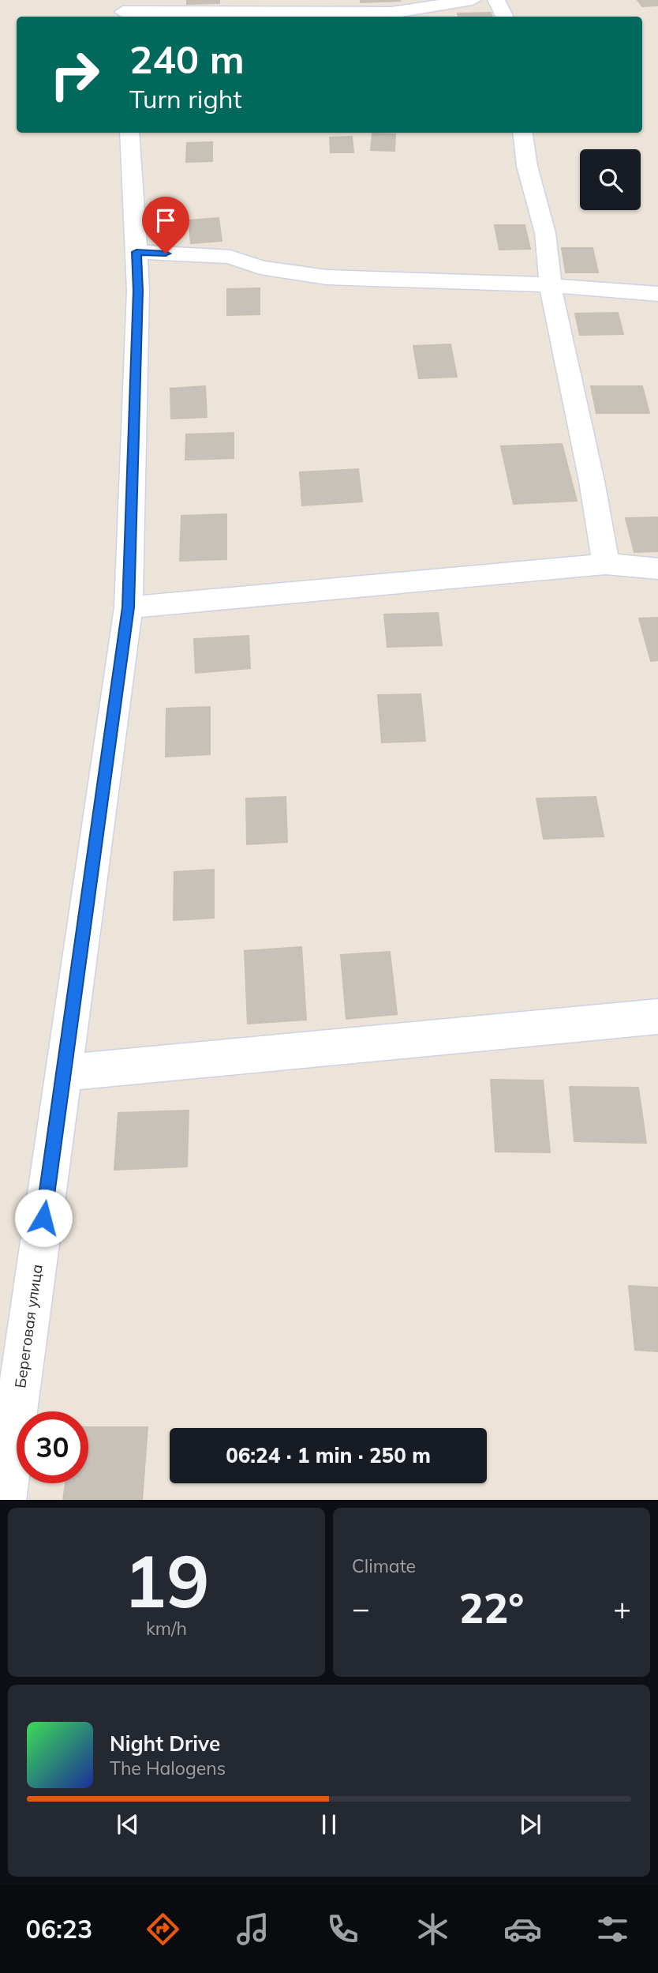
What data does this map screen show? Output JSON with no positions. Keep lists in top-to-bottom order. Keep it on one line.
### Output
{"streets":{"street":["Береговая улица"]},"page":{"turn":["240 m","Turn right"],"limit":"30","trip":"06:24 · 1 min · 250 m","tile":[["19","km/h"],"Climate"],"heat":["−","22°","+"],"song":["Night Drive","The Halogens"],"tabs":"06:23"}}
